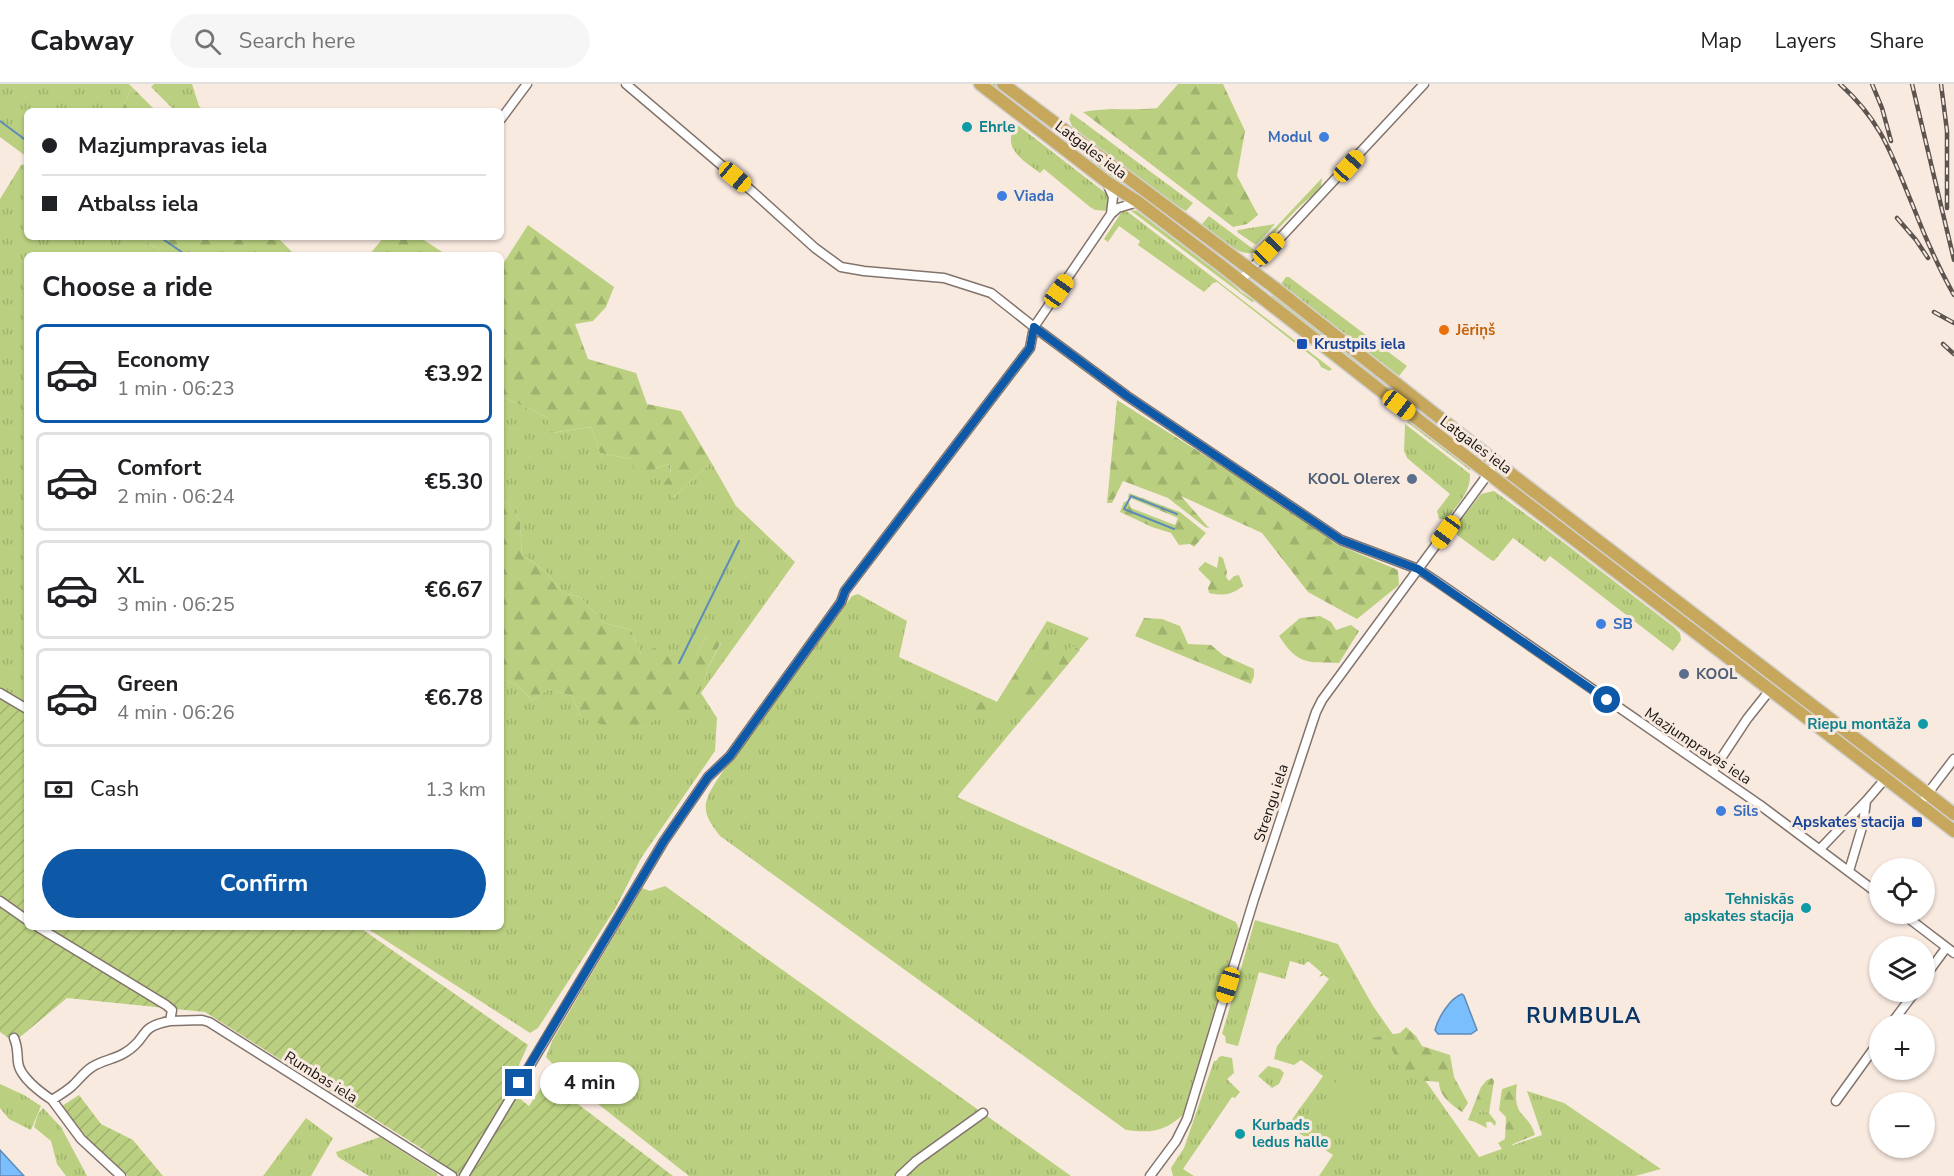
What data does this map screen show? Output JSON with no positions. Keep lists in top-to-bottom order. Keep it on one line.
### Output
{"streets":{"highway":["Latgales iela"],"street":["Mazjumpravas iela","Strengu iela","Rumbas iela"]},"crossings":[["Latgales iela","Strengu iela"],["Mazjumpravas iela","Strengu iela"]],"districts":["RUMBULA"],"places":{"other":["Ehrle","Modul","Viada","Jēriņš","KOOL Olerex","SB","KOOL","Riepu montāža","Sils","Tehniskās apskates stacija","Kurbads ledus halle"],"transit":["Krustpils iela","Apskates stacija"]},"page":{"header":"Cabway","search":"Search here","nav":["Map","Layers","Share"],"banner":["Mazjumpravas iela","Atbalss iela"],"heading":"Choose a ride","list":[{"name":"Economy","note":"1 min · 06:23","value":"€3.92"},{"name":"Comfort","note":"2 min · 06:24","value":"€5.30"},{"name":"XL","note":"3 min · 06:25","value":"€6.67"},{"name":"Green","note":"4 min · 06:26","value":"€6.78"}],"pay":["Cash","1.3 km"],"buttons":"Confirm","map_buttons":["+","−"],"bubble":"4 min"}}
